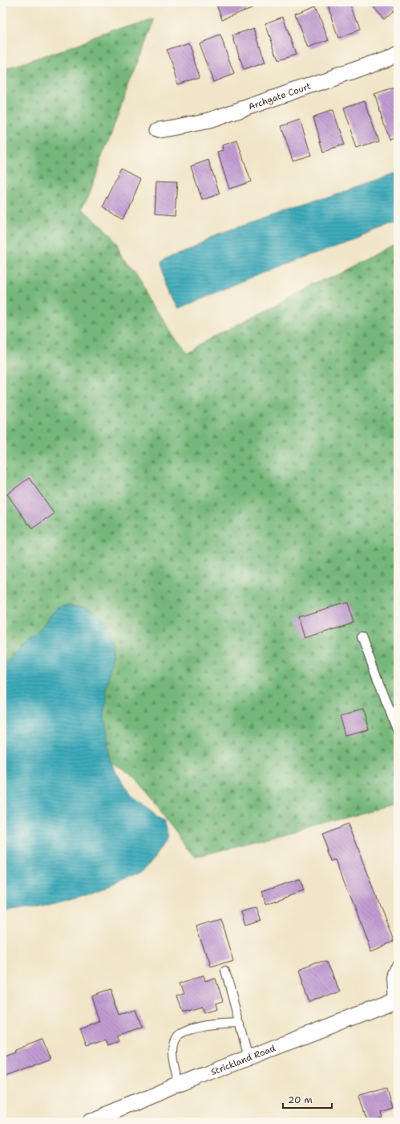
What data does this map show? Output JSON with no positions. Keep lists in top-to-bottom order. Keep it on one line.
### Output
{"streets":{"street":["Archgate Court","Strickland Road"]},"scale_bar":"20 m"}
